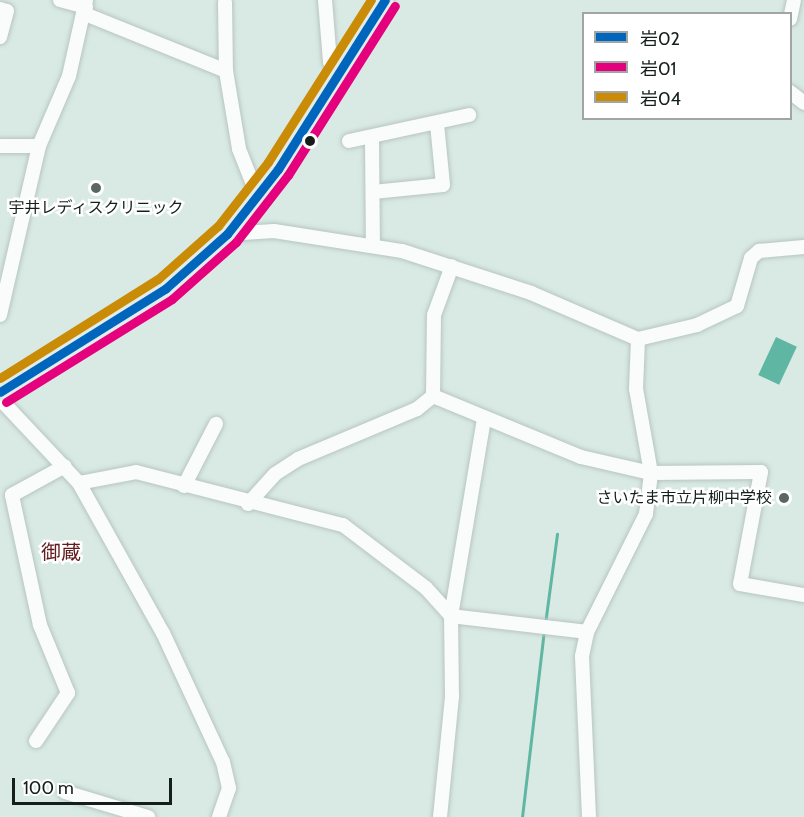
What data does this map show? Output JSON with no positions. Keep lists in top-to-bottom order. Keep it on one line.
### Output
{"districts":["御蔵"],"places":["宇井レディスクリニック","さいたま市立片柳中学校"],"lines":["transit line 岩02","transit line 岩04","transit line 岩01"],"legend":["岩02","岩01","岩04"],"scale_bar":"100 m"}
